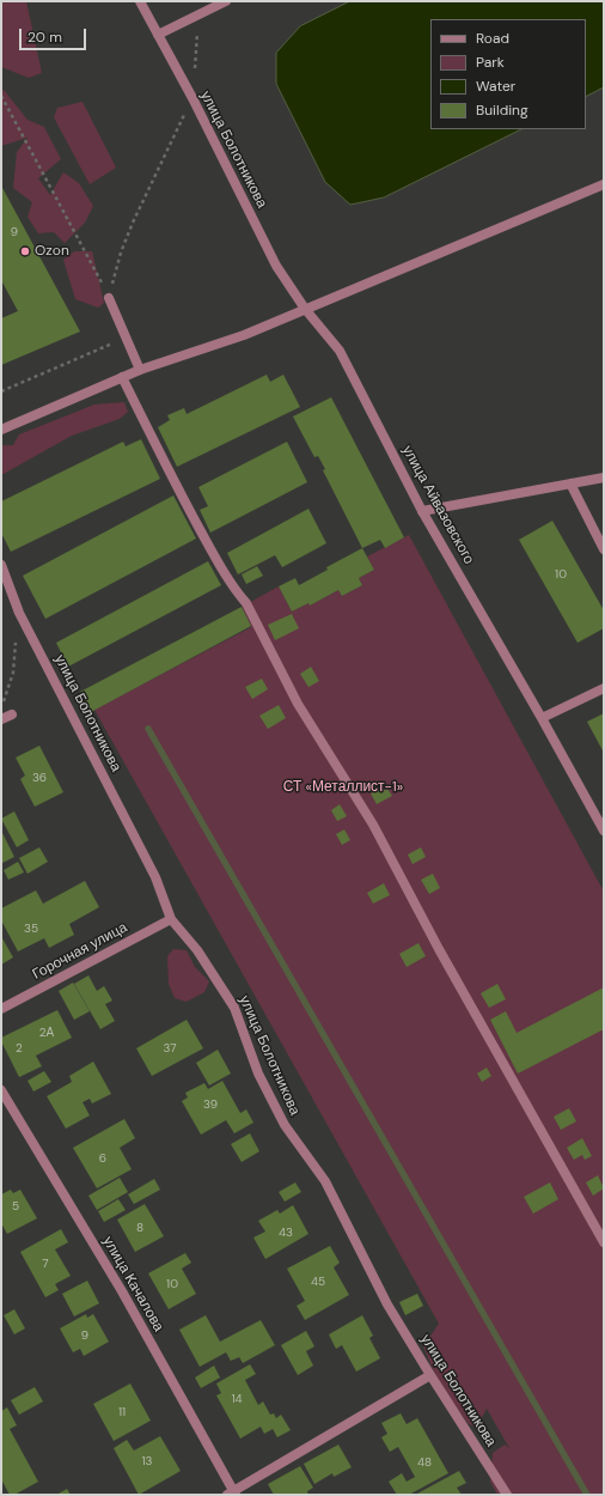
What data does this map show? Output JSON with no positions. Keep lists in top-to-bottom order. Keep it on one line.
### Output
{"streets":{"street":["улица Болотникова","улица Айвазовского","Горочная улица","улица Качалова"]},"crossings":[["улица Болотникова","улица Айвазовского"],["улица Болотникова","Горочная улица"]],"parks":["СТ «Металлист-1»"],"places":["Ozon"],"house_numbers":["9","10","36","35","2А","2","37","39","6","5","8","43","7","45","10","9","14","11","13","48"],"legend":["Road","Park","Water","Building"],"scale_bar":"20 m"}
